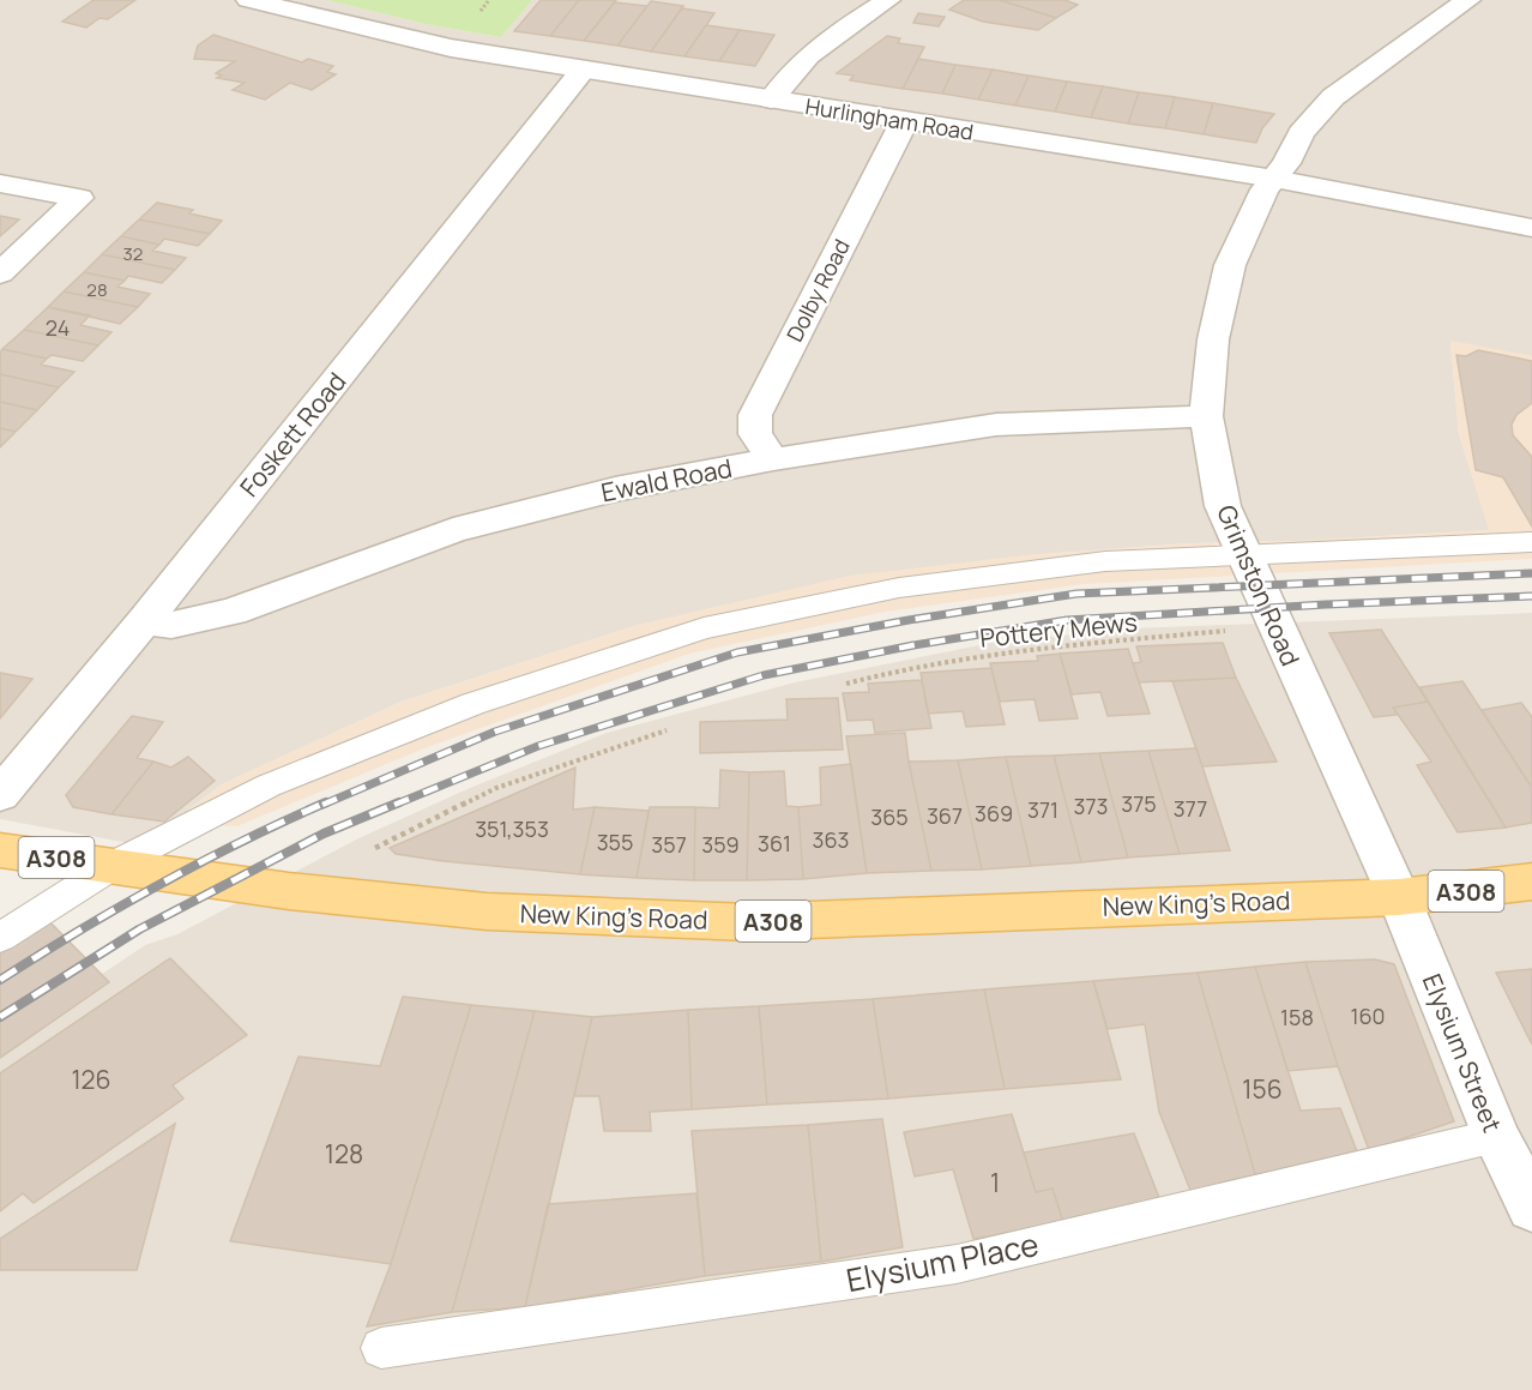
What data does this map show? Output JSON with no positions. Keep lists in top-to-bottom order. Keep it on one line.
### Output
{"streets":{"main road":["A308","New King's Road"],"street":["Hurlingham Road","Dolby Road","Foskett Road","Ewald Road","Grimston Road","Elysium Street"],"lane":["Elysium Place"],"path":["Pottery Mews"]},"crossings":[["Hurlingham Road","Dolby Road"],["Hurlingham Road","Foskett Road"],["Hurlingham Road","Grimston Road"],["Dolby Road","Ewald Road"],["Foskett Road","Ewald Road"],["Ewald Road","Grimston Road"],["Grimston Road","Pottery Mews"],["Grimston Road","New King's Road"],["Grimston Road","Elysium Street"],["New King's Road","Elysium Street"],["Elysium Street","Elysium Place"]],"house_numbers":["32","28","24","375","373","377","371","369","367","365","351,353","363","355","361","357","359","160","158","126","156","128","1"]}
